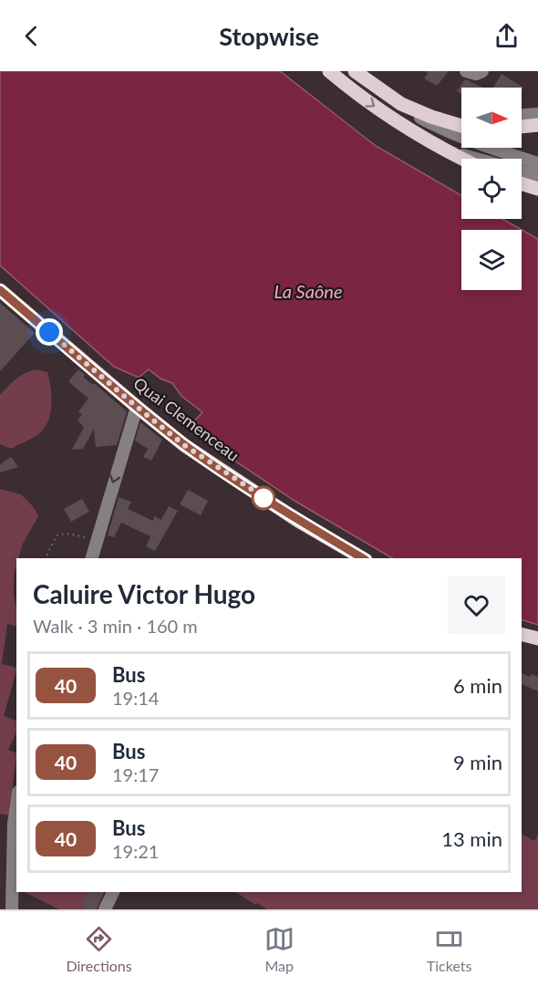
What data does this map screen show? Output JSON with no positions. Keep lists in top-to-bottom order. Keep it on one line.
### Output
{"streets":{"main road":["Quai Clemenceau"]},"water":["La Saône"],"lines":["bus line 40"],"north":"right","page":{"header":"Stopwise","heading":["Caluire Victor Hugo","Walk · 3 min · 160 m"],"list":[{"mark":"40","name":"Bus","note":"19:14","value":"6 min"},{"mark":"40","name":"Bus","note":"19:17","value":"9 min"},{"mark":"40","name":"Bus","note":"19:21","value":"13 min"}],"tabs":["Directions","Map","Tickets"]}}
